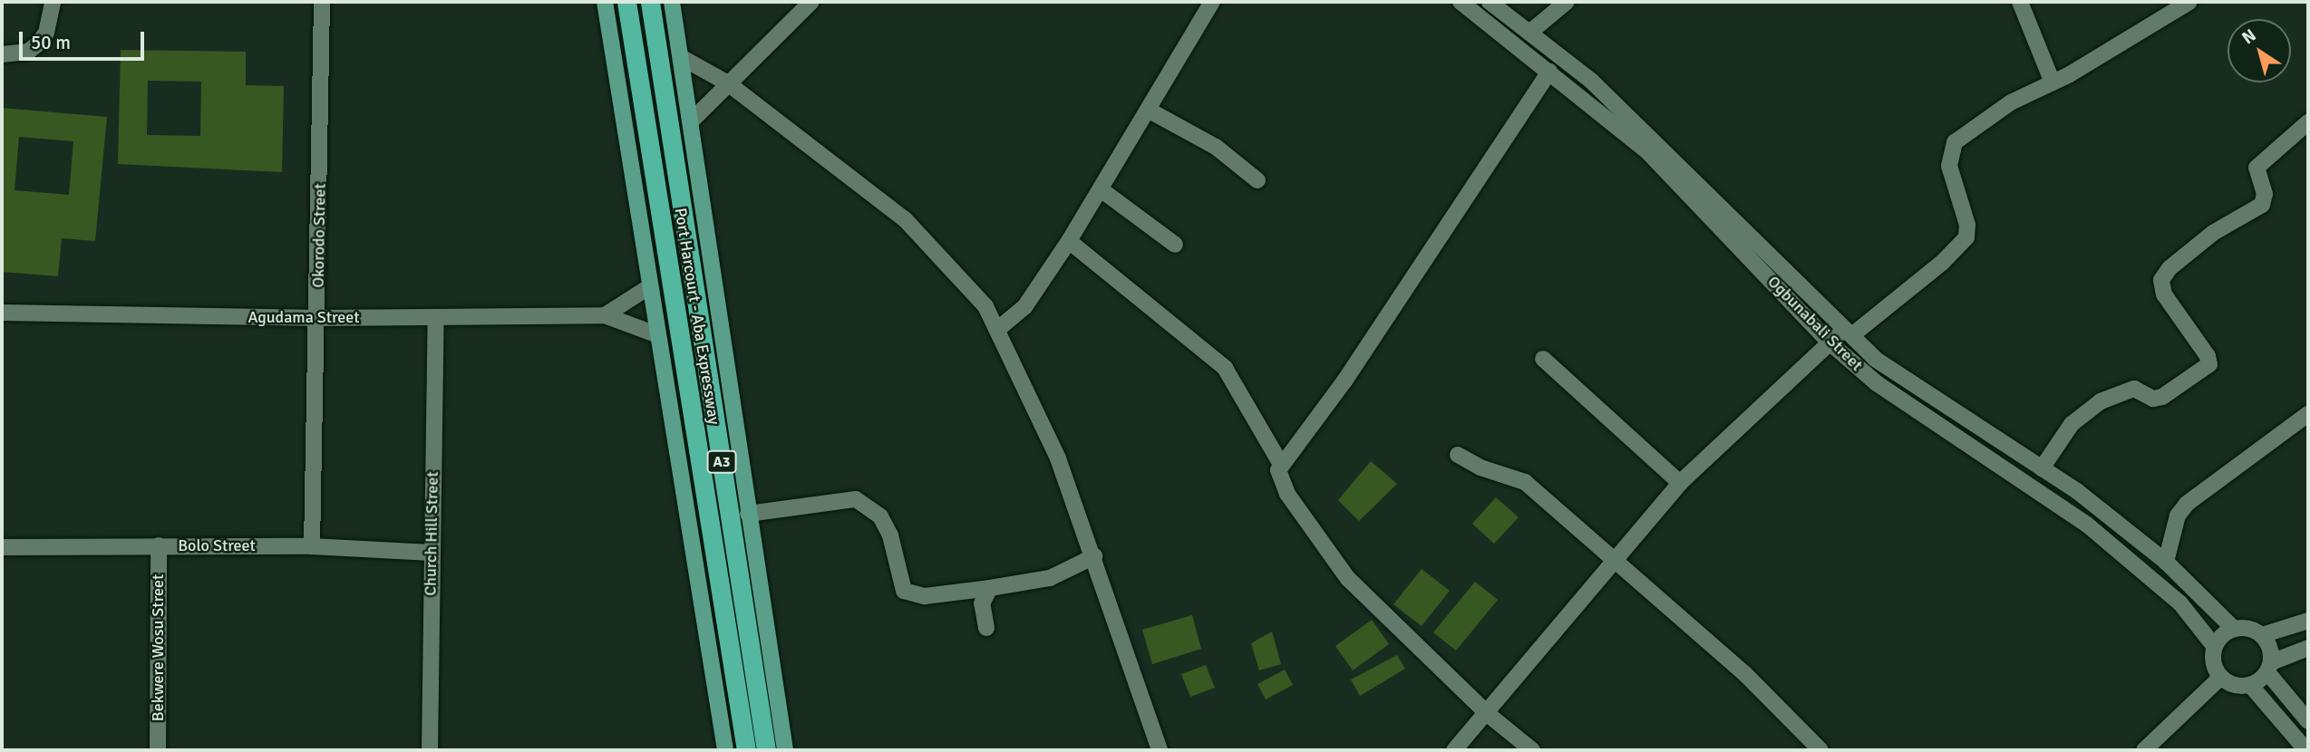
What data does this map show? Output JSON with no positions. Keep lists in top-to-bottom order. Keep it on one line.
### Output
{"streets":{"highway":["Port Harcourt - Aba Expressway","A3"],"street":["Okorodo Street","Agudama Street","Ogbunabali Street","Church Hill Street","Bolo Street","Bekwere Wosu Street"]},"crossings":[["Okorodo Street","Agudama Street"],["Okorodo Street","Bolo Street"],["Agudama Street","Church Hill Street"],["Church Hill Street","Bolo Street"],["Bolo Street","Bekwere Wosu Street"]],"scale_bar":"50 m","north":"top left"}
